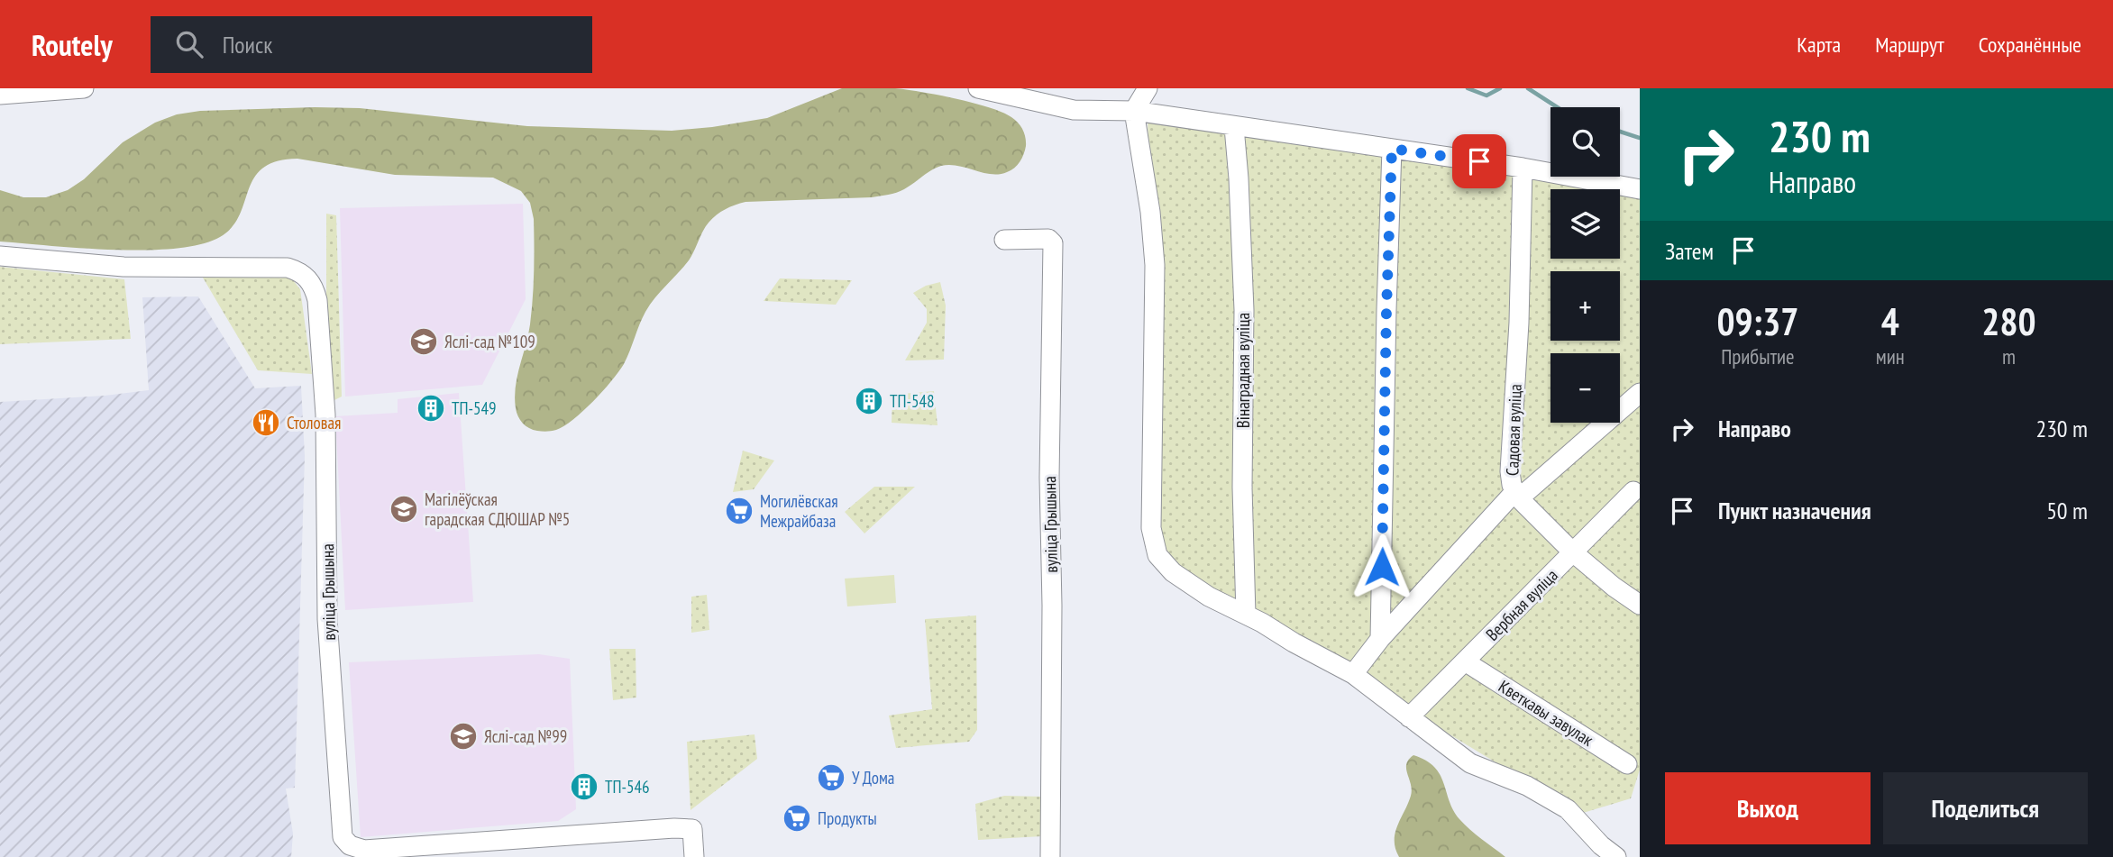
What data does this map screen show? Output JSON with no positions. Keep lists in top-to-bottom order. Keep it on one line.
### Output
{"streets":{"street":["Вінаградная вуліца","Садовая вуліца","вуліца Грышына","Вербная вуліца","Кветкавы завулак"]},"crossings":[["Вербная вуліца","Кветкавы завулак"]],"places":{"school or university":["Яслі-сад №109","Магілёўская гарадская СДЮШАР №5","Яслі-сад №99"],"building":["ТП-548","ТП-549","ТП-546"],"restaurant":["Столовая"],"supermarket":["Могилёвская Межрайбаза","У Дома","Продукты"]},"page":{"header":"Routely","search":"Поиск","nav":["Карта","Маршрут","Сохранённые"],"turn":["230 m","Направо"],"map_buttons":["+","−"],"then":"Затем","eta":["09:37","Прибытие","4","мин","280","m"],"list":[{"name":"Направо","value":"230 m"},{"name":"Пункт назначения","value":"50 m"}],"buttons":["Выход","Поделиться"]}}
